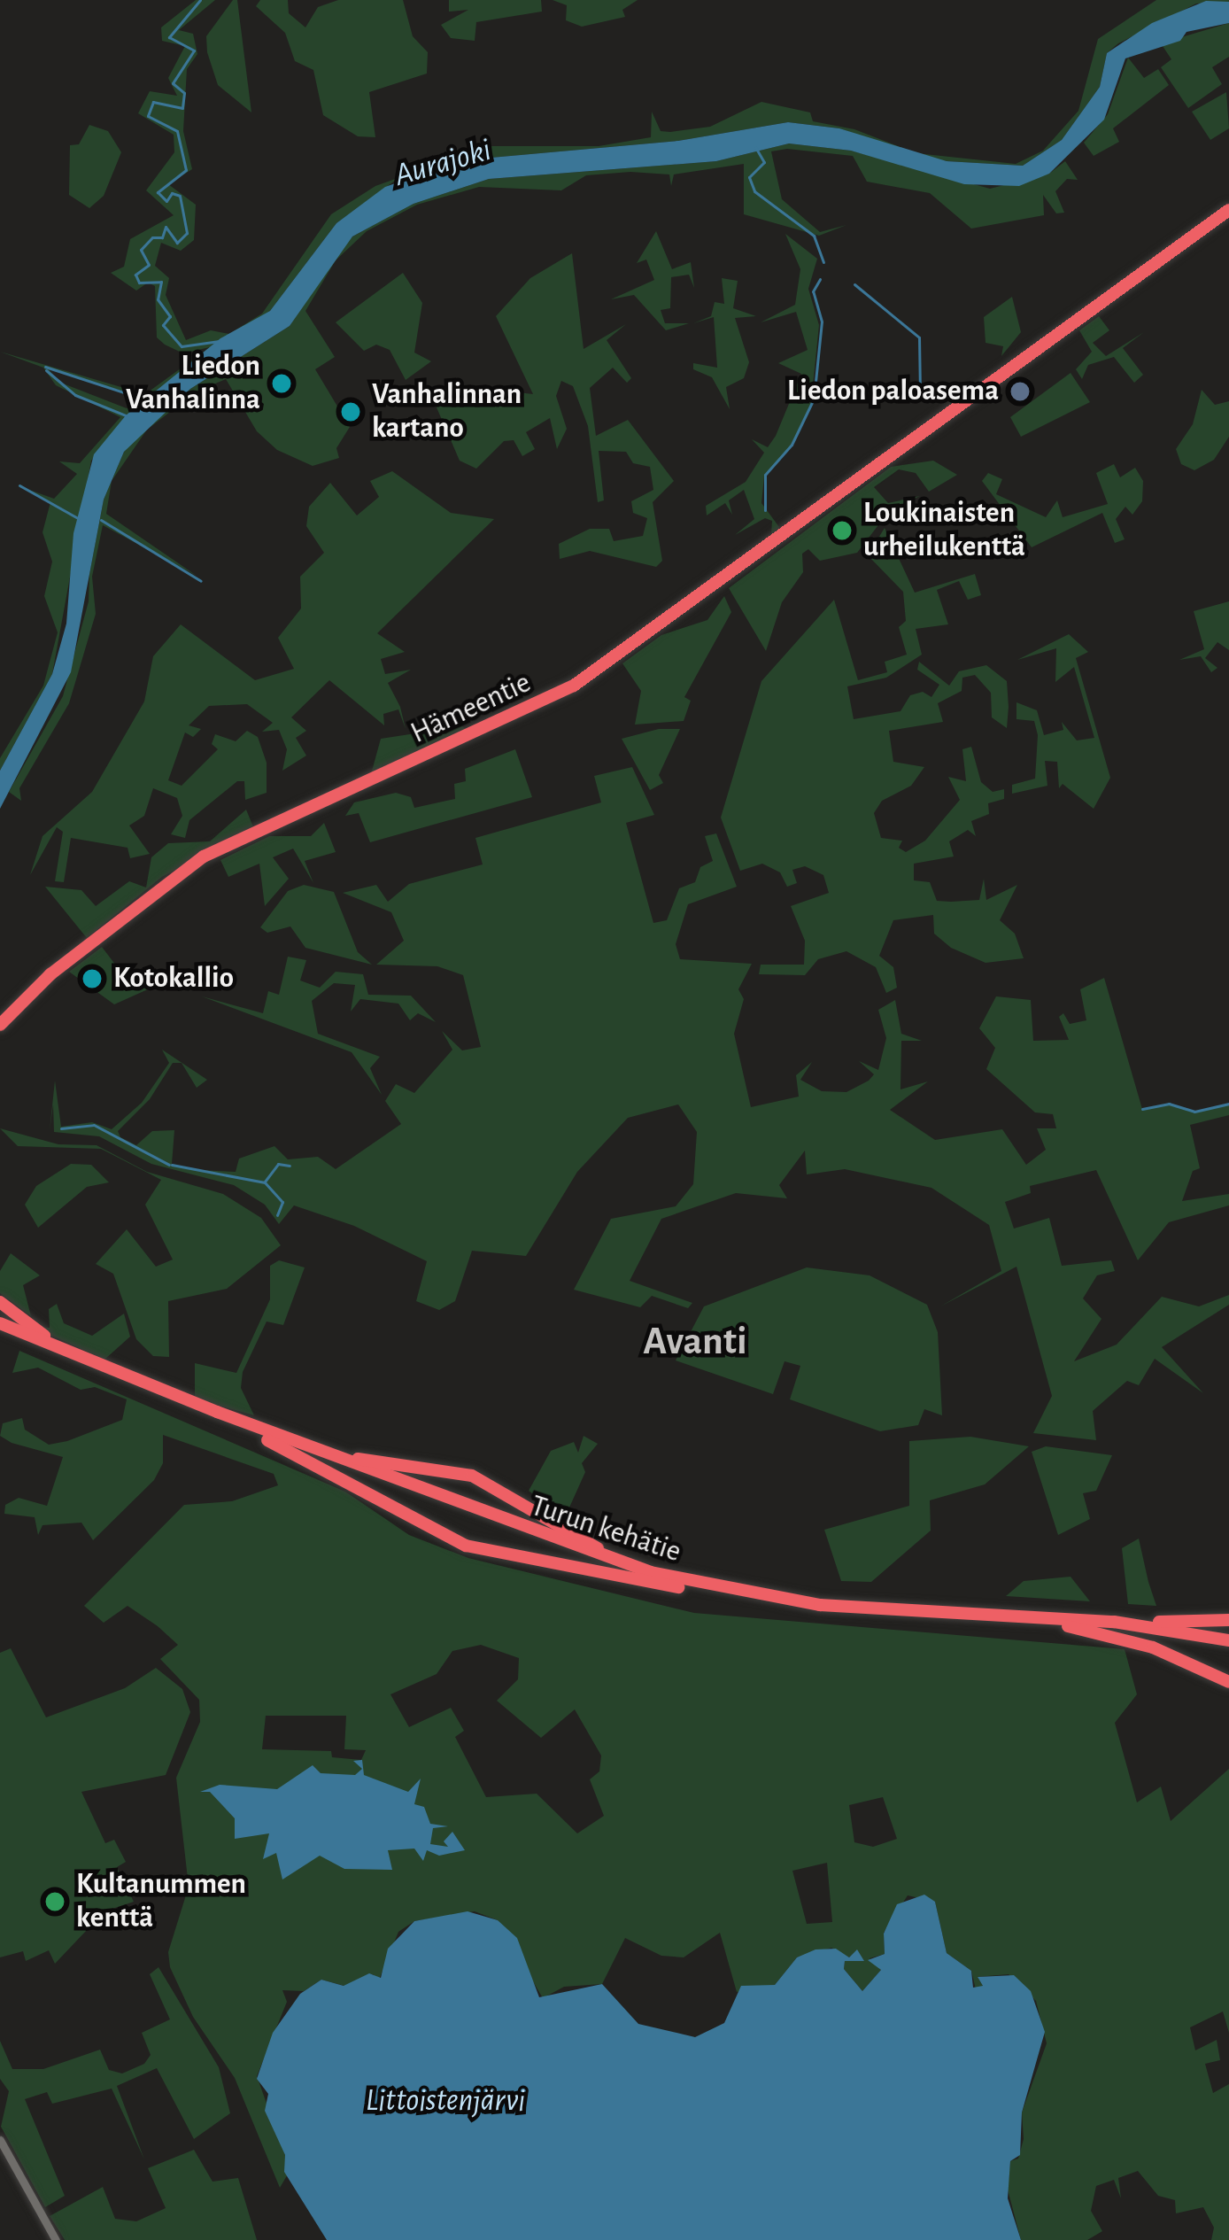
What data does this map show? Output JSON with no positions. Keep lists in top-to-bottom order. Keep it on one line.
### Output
{"streets":{"highway":["Hämeentie","Turun kehätie"]},"districts":["Avanti"],"water":["Aurajoki","Littoistenjärvi"],"places":["Liedon Vanhalinna","Liedon paloasema","Vanhalinnan kartano","Loukinaisten urheilukenttä","Kotokallio","Kultanummen kenttä"]}
